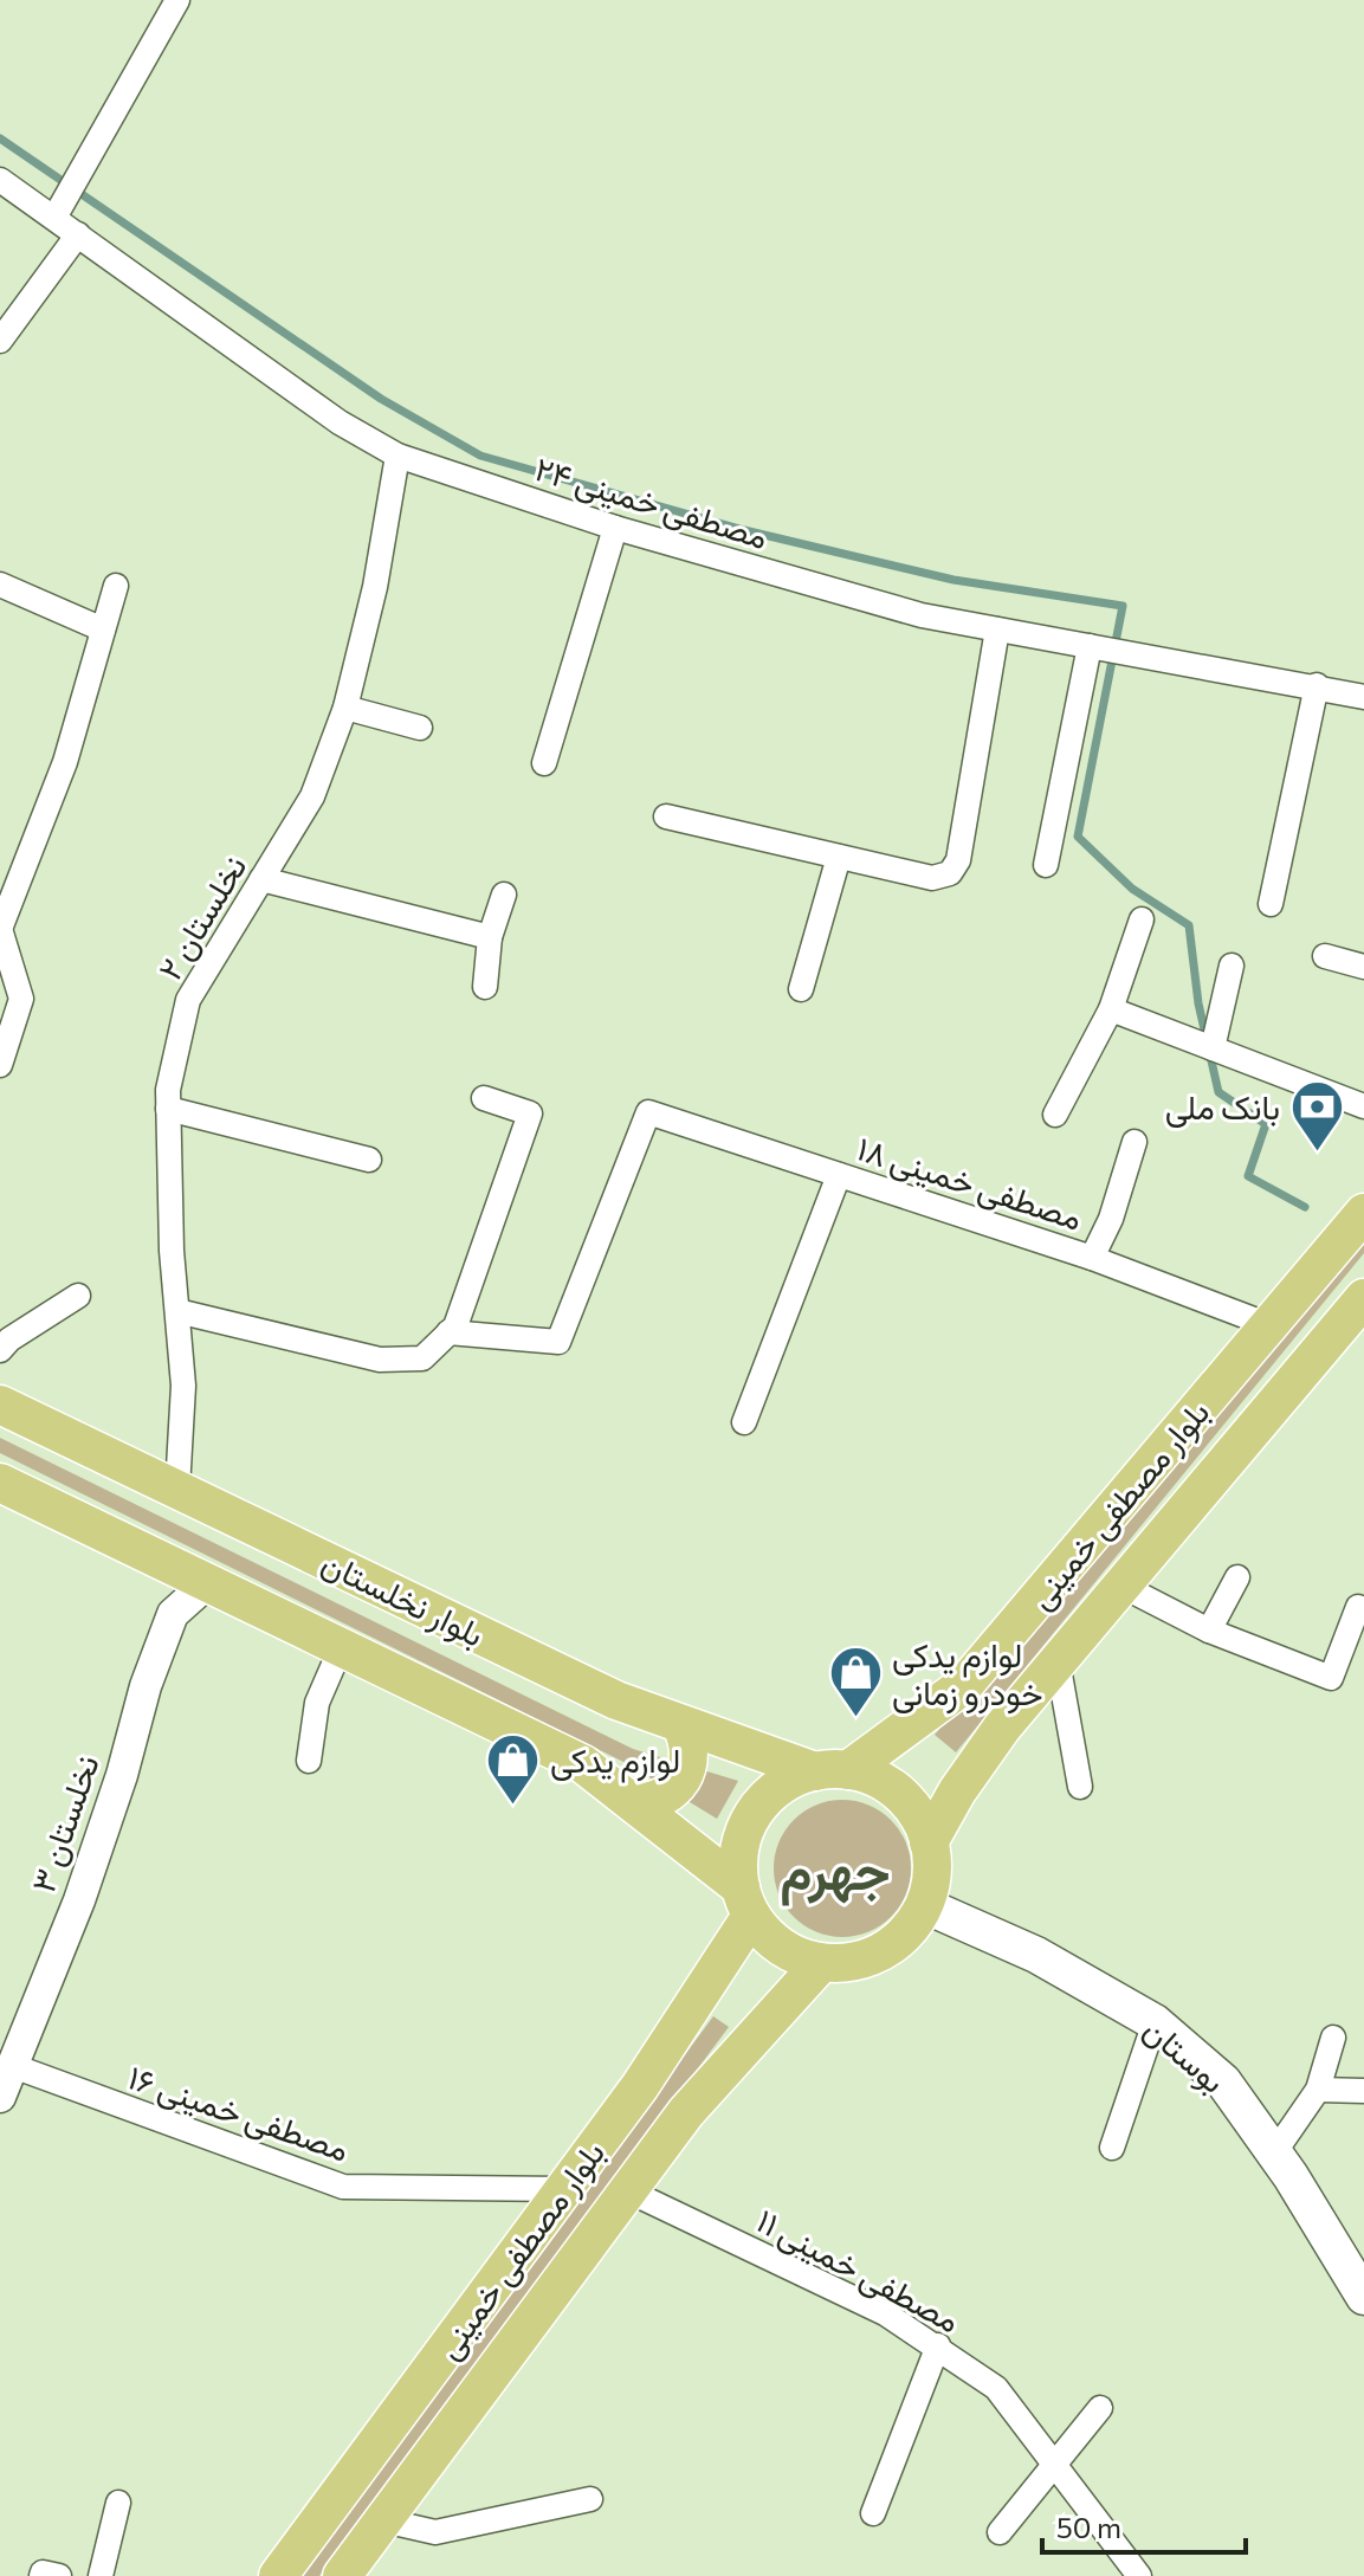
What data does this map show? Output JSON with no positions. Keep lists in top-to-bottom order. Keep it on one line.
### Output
{"streets":{"main road":["بلوار مصطفی خمینی","بلوار نخلستان","بوستان"],"street":["مصطفی خمینی ۲۴","نخلستان ۲","مصطفی خمینی ۱۸","نخلستان ۳","مصطفی خمینی ۱۶","مصطفی خمینی ۱۱"]},"crossings":[["مصطفی خمینی ۲۴","نخلستان ۲"],["نخلستان ۲","بلوار نخلستان"],["مصطفی خمینی ۱۸","بلوار مصطفی خمینی"],["بلوار مصطفی خمینی","بلوار نخلستان"],["بلوار مصطفی خمینی","بوستان"],["بلوار مصطفی خمینی","مصطفی خمینی ۱۶"],["بلوار مصطفی خمینی","مصطفی خمینی ۱۱"],["بلوار نخلستان","بوستان"],["نخلستان ۳","مصطفی خمینی ۱۶"]],"districts":["جهرم"],"places":{"bank":["بانک ملی"],"shop":["لوازم یدکی خودرو زمانی","لوازم یدکی"]},"scale_bar":"50 m"}
